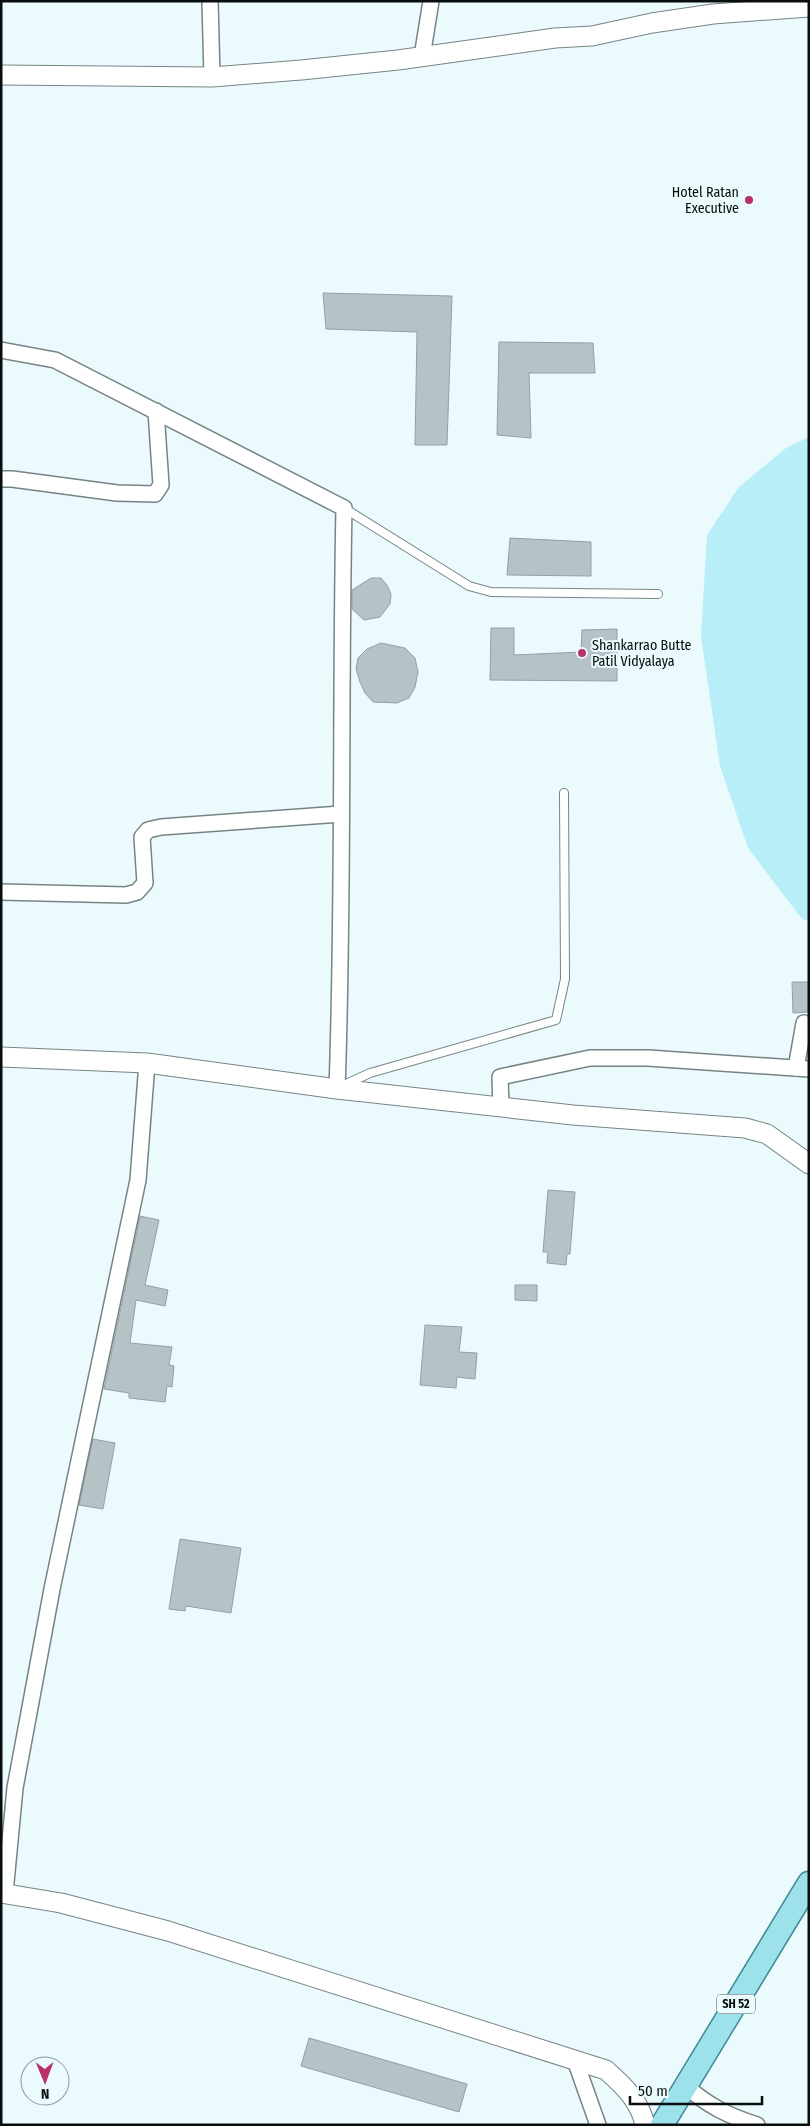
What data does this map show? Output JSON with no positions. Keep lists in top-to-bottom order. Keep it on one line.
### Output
{"streets":{"main road":["SH 52"]},"places":["Hotel Ratan Executive","Shankarrao Butte Patil Vidyalaya"],"scale_bar":"50 m","north":"bottom"}
